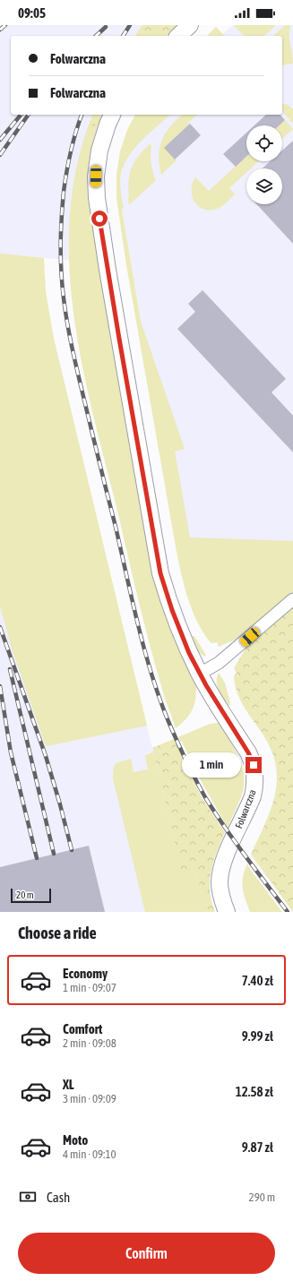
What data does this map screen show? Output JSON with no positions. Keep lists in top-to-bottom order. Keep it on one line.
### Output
{"streets":{"street":["Folwarczna"]},"scale_bar":"20 m","page":{"status":"09:05","banner":["Folwarczna","Folwarczna"],"bubble":"1 min","scale":"20 m","heading":"Choose a ride","list":[{"name":"Economy","note":"1 min · 09:07","value":"7.40 zł"},{"name":"Comfort","note":"2 min · 09:08","value":"9.99 zł"},{"name":"XL","note":"3 min · 09:09","value":"12.58 zł"},{"name":"Moto","note":"4 min · 09:10","value":"9.87 zł"}],"pay":["Cash","290 m"],"buttons":"Confirm"}}
